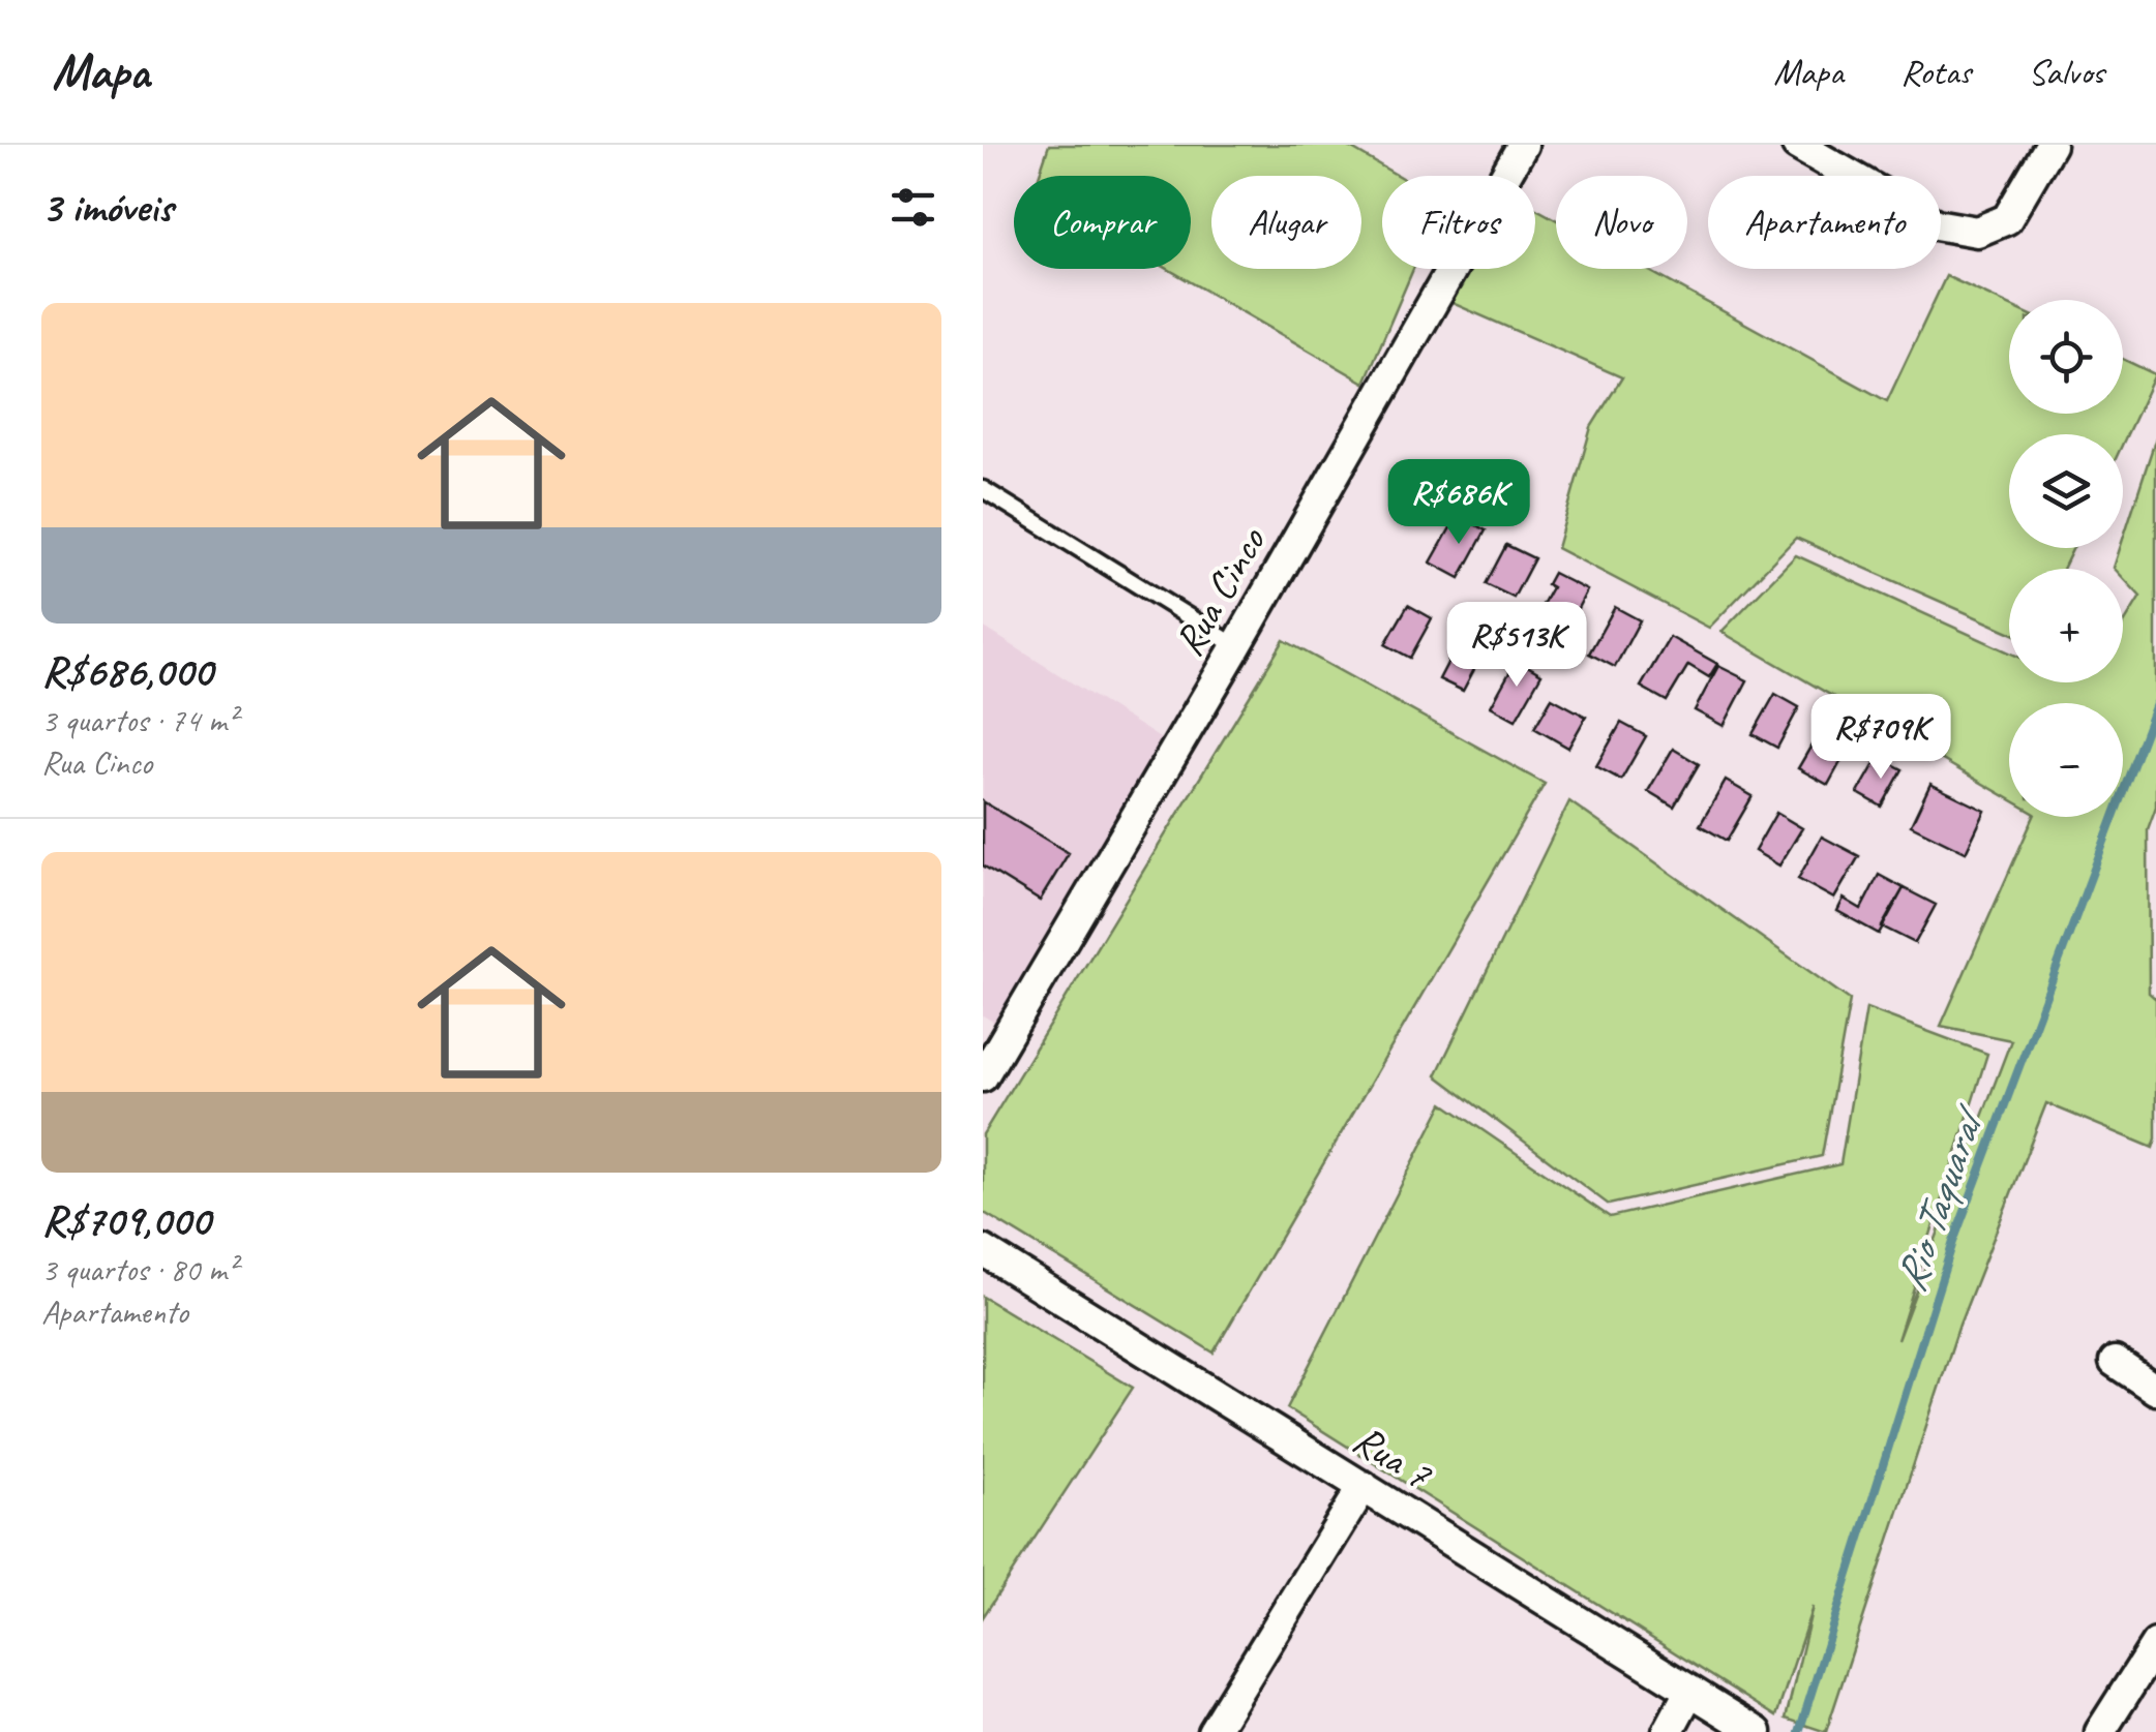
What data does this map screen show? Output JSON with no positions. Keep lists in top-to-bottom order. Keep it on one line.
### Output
{"streets":{"street":["Rua Cinco","Rua 7"]},"water":["Rio Taquaral"],"page":{"header":"Mapa","nav":["Mapa","Rotas","Salvos"],"heading":"3 imóveis","chip":["Comprar","Alugar","Filtros","Novo","Apartamento"],"list":[{"name":"R$686,000","note":"3 quartos · 74 m² · Rua Cinco"},{"name":"R$709,000","note":"3 quartos · 80 m² · Apartamento"}],"map_buttons":["+","−"],"price":["R$686K","R$513K","R$709K"]}}
